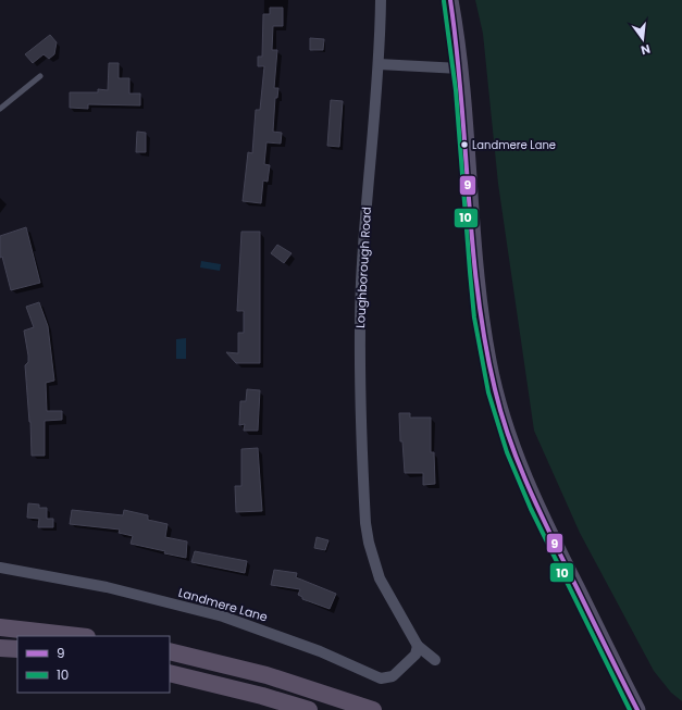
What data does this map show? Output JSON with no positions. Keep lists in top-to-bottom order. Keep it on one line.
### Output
{"streets":{"street":["Loughborough Road","Landmere Lane"]},"crossings":[["Loughborough Road","Landmere Lane"]],"places":["Landmere Lane"],"lines":["transit line 9","transit line 10"],"legend":["9","10"],"north":"bottom"}
